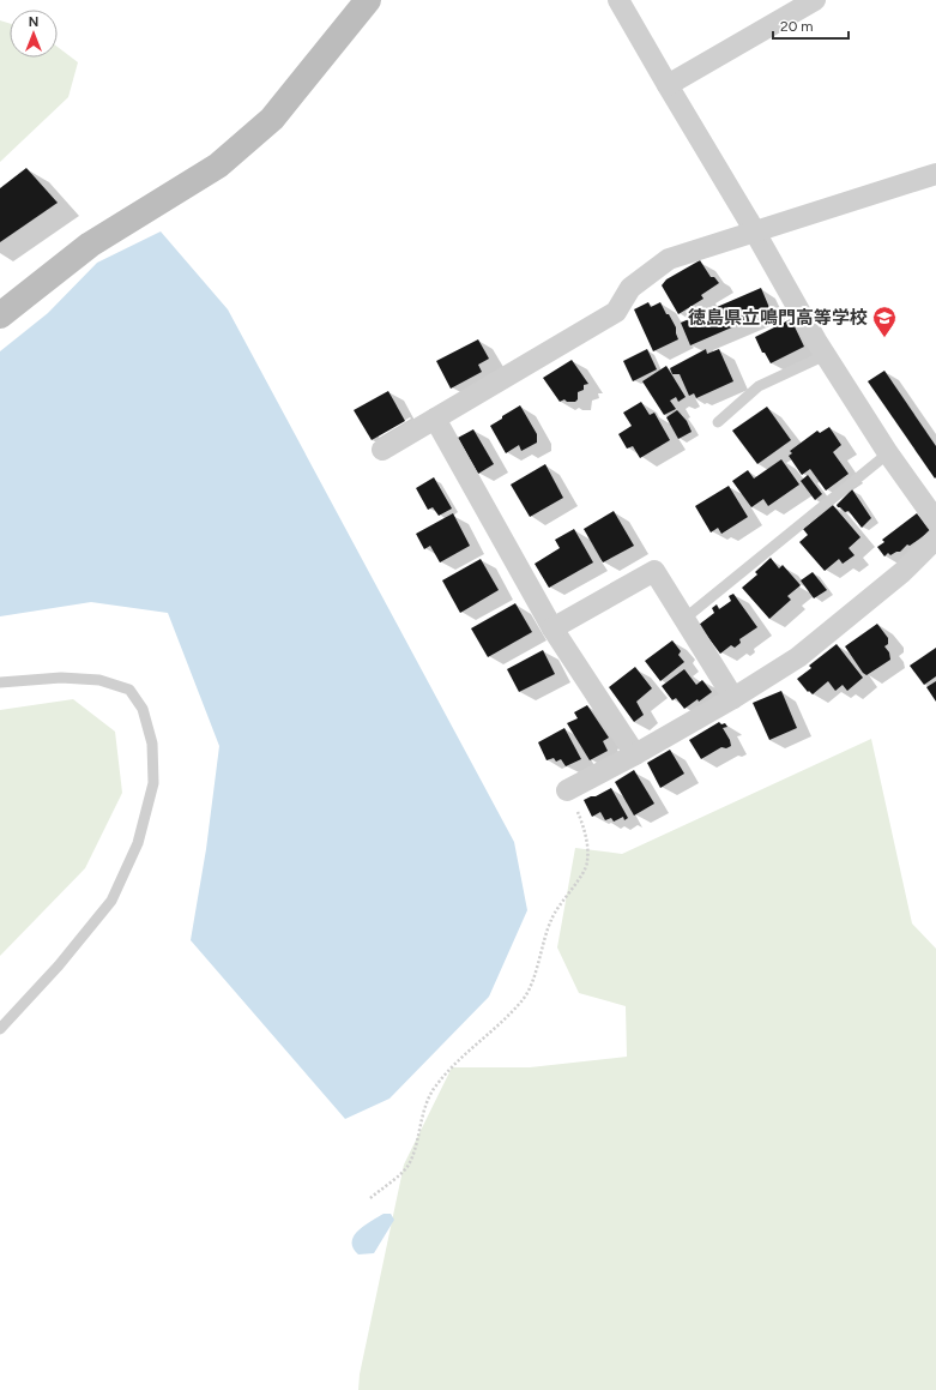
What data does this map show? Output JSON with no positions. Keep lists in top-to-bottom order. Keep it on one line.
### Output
{"places":{"school or university":["徳島県立鳴門高等学校"]},"scale_bar":"20 m","north":"top"}
